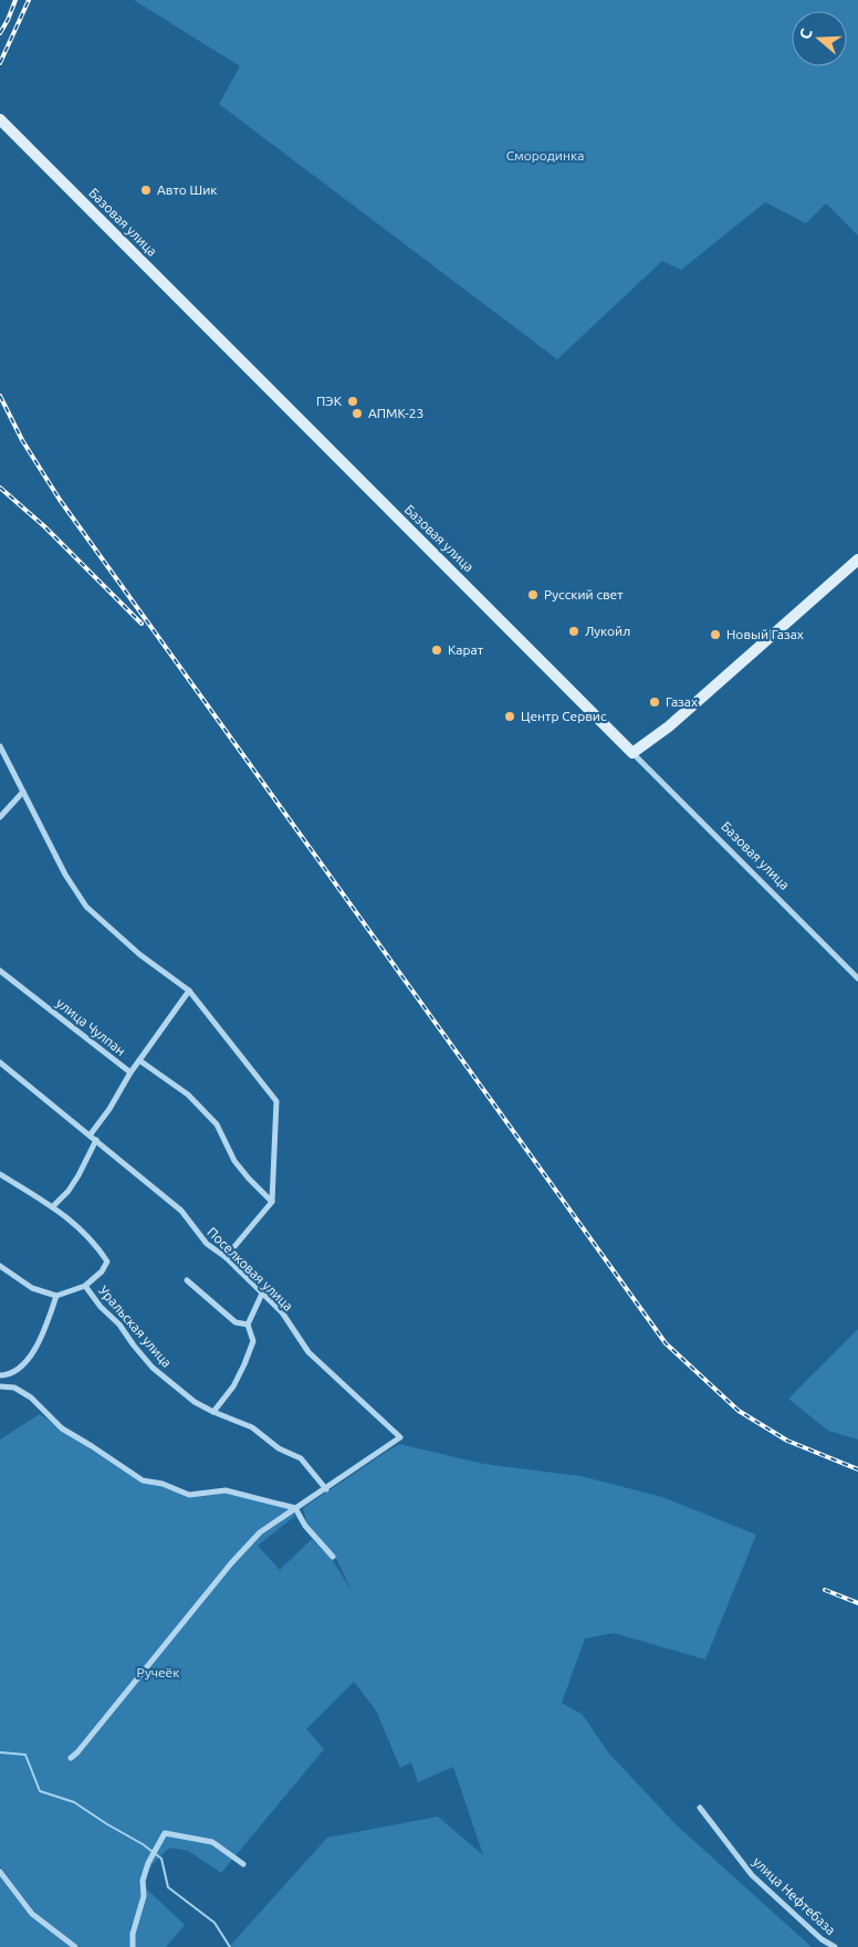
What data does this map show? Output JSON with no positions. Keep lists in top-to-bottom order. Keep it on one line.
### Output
{"streets":{"main road":["Базовая улица"],"street":["улица Чулпан","Поселковая улица","Уральская улица","улица Нефтебаза"]},"crossings":[["Поселковая улица","Уральская улица"]],"parks":["Смородинка","Ручеёк"],"places":["Авто Шик","ПЭК","АПМК-23","Русский свет","Лукойл","Новый Газах","Карат","Газах","Центр Сервис"],"north":"left"}
